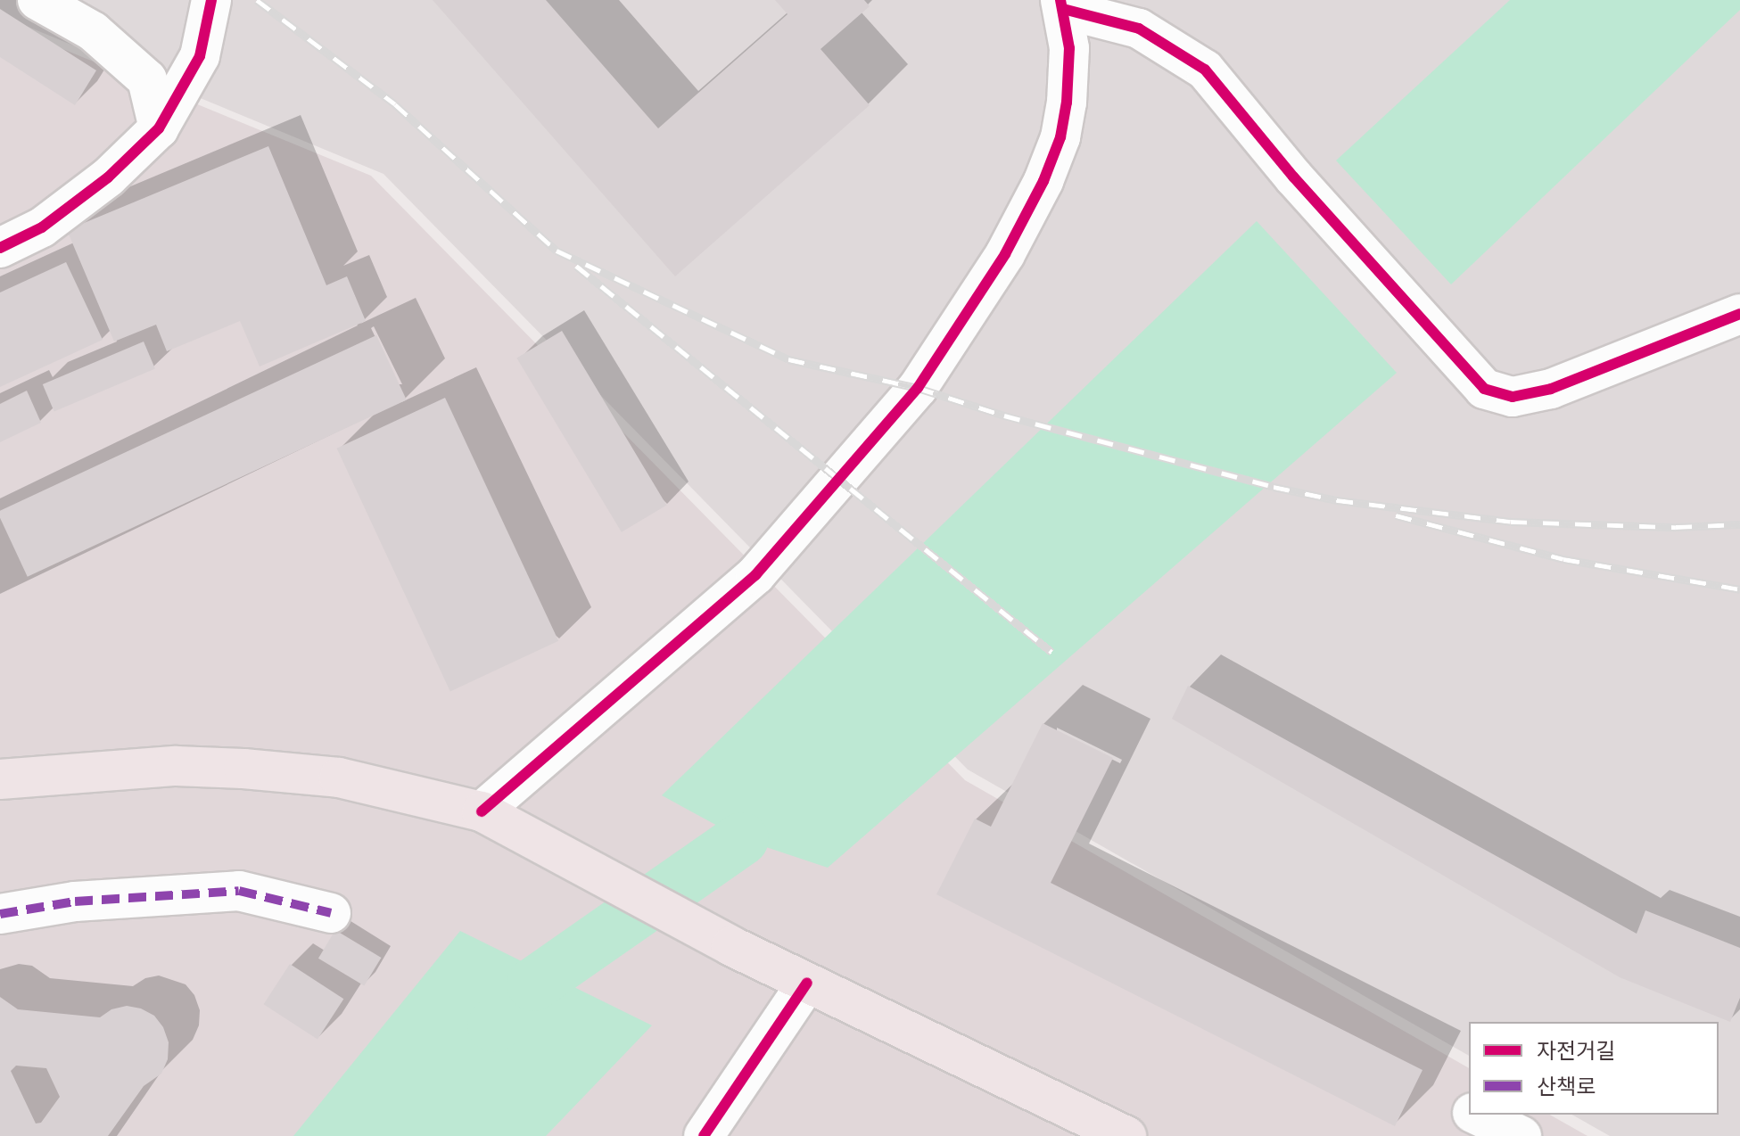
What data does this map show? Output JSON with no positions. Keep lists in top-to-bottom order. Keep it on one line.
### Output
{"legend":["자전거길","산책로"]}
